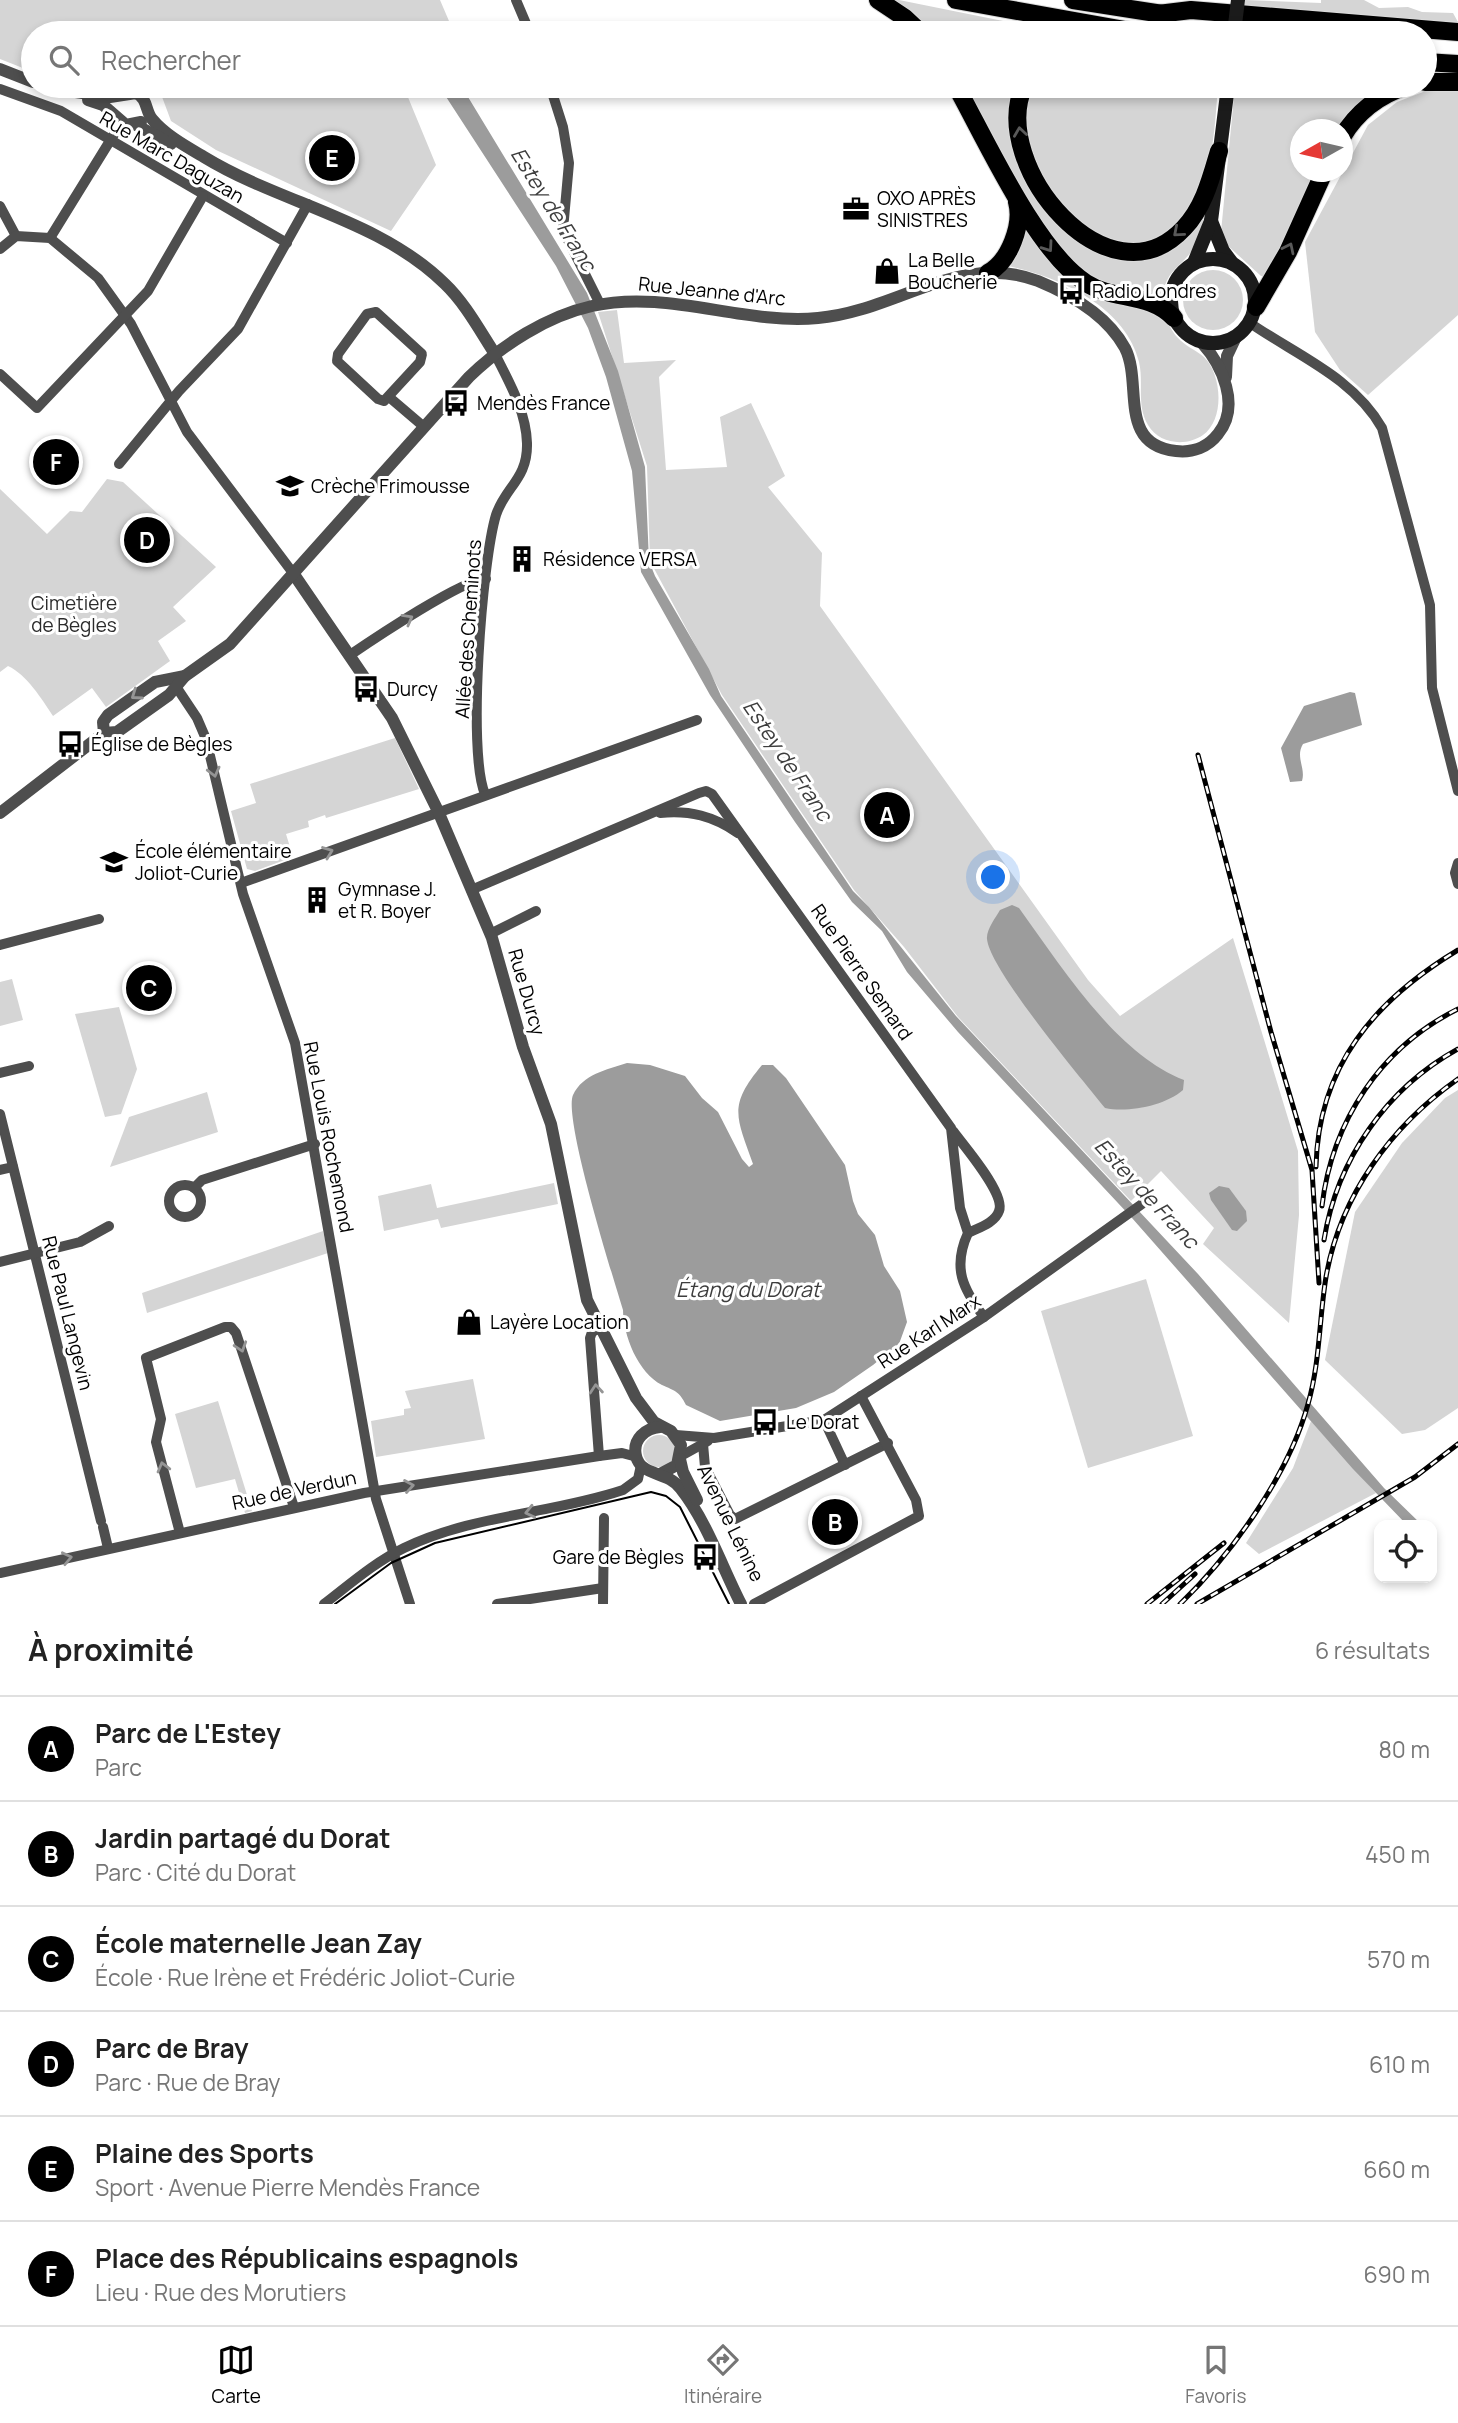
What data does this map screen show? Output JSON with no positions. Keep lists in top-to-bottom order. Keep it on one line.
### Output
{"streets":{"street":["Rue Marc Daguzan","Rue Jeanne d'Arc","Allée des Cheminots","Rue Pierre Semard","Rue Durcy","Rue Louis Rochemond","Rue Paul Langevin","Rue Karl Marx","Rue de Verdun","Avenue Lénine"]},"crossings":[["Rue Jeanne d'Arc","Allée des Cheminots"],["Rue Jeanne d'Arc","Rue Durcy"],["Rue Jeanne d'Arc","Rue Louis Rochemond"],["Rue Pierre Semard","Rue Durcy"],["Rue Louis Rochemond","Rue de Verdun"],["Rue Paul Langevin","Rue de Verdun"],["Rue Karl Marx","Rue de Verdun"],["Rue Karl Marx","Avenue Lénine"],["Rue de Verdun","Avenue Lénine"]],"water":["Estey de Franc","Étang du Dorat"],"parks":["Cimetière de Bègles"],"places":{"office":["OXO APRÈS SINISTRES"],"shop":["La Belle Boucherie","Layère Location"],"bus stop":["Radio Londres","Mendès France","Durcy","Église de Bègles","Le Dorat","Gare de Bègles"],"school or university":["Crèche Frimousse","École élémentaire Joliot-Curie"],"building":["Résidence VERSA","Gymnase J. et R. Boyer"]},"north":"left","page":{"search":"Rechercher","pins":["E","F","D","A","C","B"],"heading":["À proximité","6 résultats"],"list":[{"mark":"A","name":"Parc de L'Estey","note":"Parc","value":"80 m"},{"mark":"B","name":"Jardin partagé du Dorat","note":"Parc · Cité du Dorat","value":"450 m"},{"mark":"C","name":"École maternelle Jean Zay","note":"École · Rue Irène et Frédéric Joliot-Curie","value":"570 m"},{"mark":"D","name":"Parc de Bray","note":"Parc · Rue de Bray","value":"610 m"},{"mark":"E","name":"Plaine des Sports","note":"Sport · Avenue Pierre Mendès France","value":"660 m"},{"mark":"F","name":"Place des Républicains espagnols","note":"Lieu · Rue des Morutiers","value":"690 m"}],"nav":["Carte","Itinéraire","Favoris"]}}
